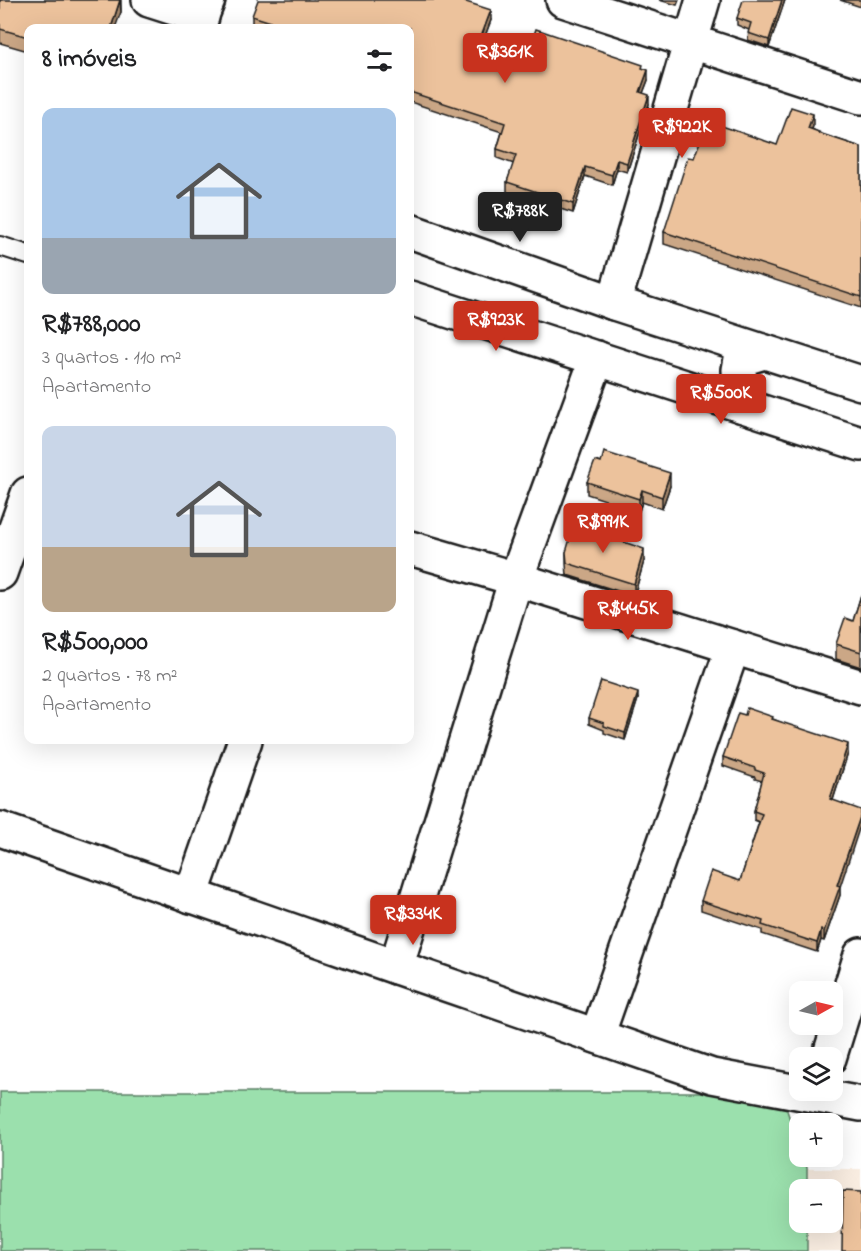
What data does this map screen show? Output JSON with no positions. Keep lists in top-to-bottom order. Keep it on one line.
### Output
{"north":"right","page":{"heading":"8 imóveis","price":["R$361K","R$922K","R$788K","R$923K","R$500K","R$991K","R$445K","R$334K"],"list":[{"name":"R$788,000","note":"3 quartos · 110 m² · Apartamento"},{"name":"R$500,000","note":"2 quartos · 78 m² · Apartamento"}],"map_buttons":["+","−"]}}
